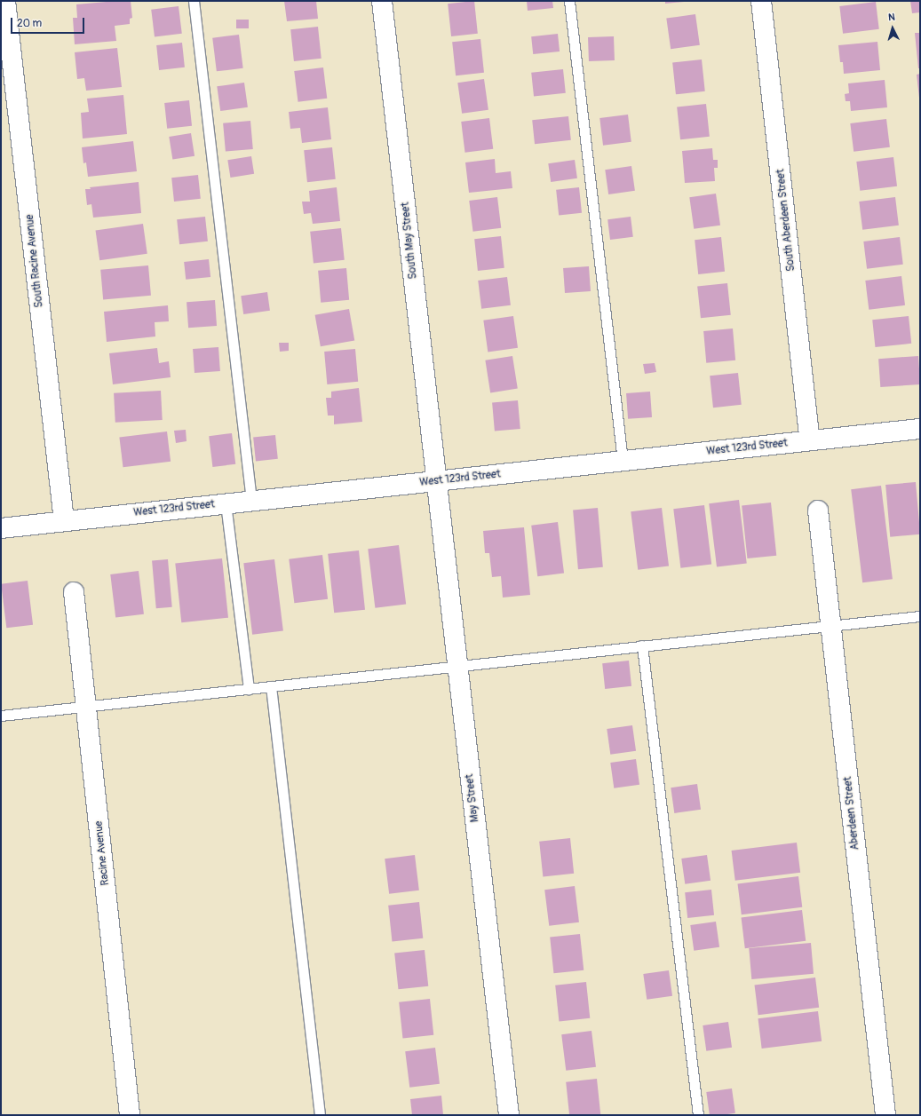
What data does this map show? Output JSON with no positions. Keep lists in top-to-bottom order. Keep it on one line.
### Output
{"streets":{"street":["South Aberdeen Street","South May Street","South Racine Avenue","West 123rd Street","May Street","Aberdeen Street","Racine Avenue"]},"crossings":[["South Aberdeen Street","West 123rd Street"],["South May Street","West 123rd Street"],["South May Street","May Street"],["South Racine Avenue","West 123rd Street"],["West 123rd Street","May Street"]],"scale_bar":"20 m","north":"top"}
